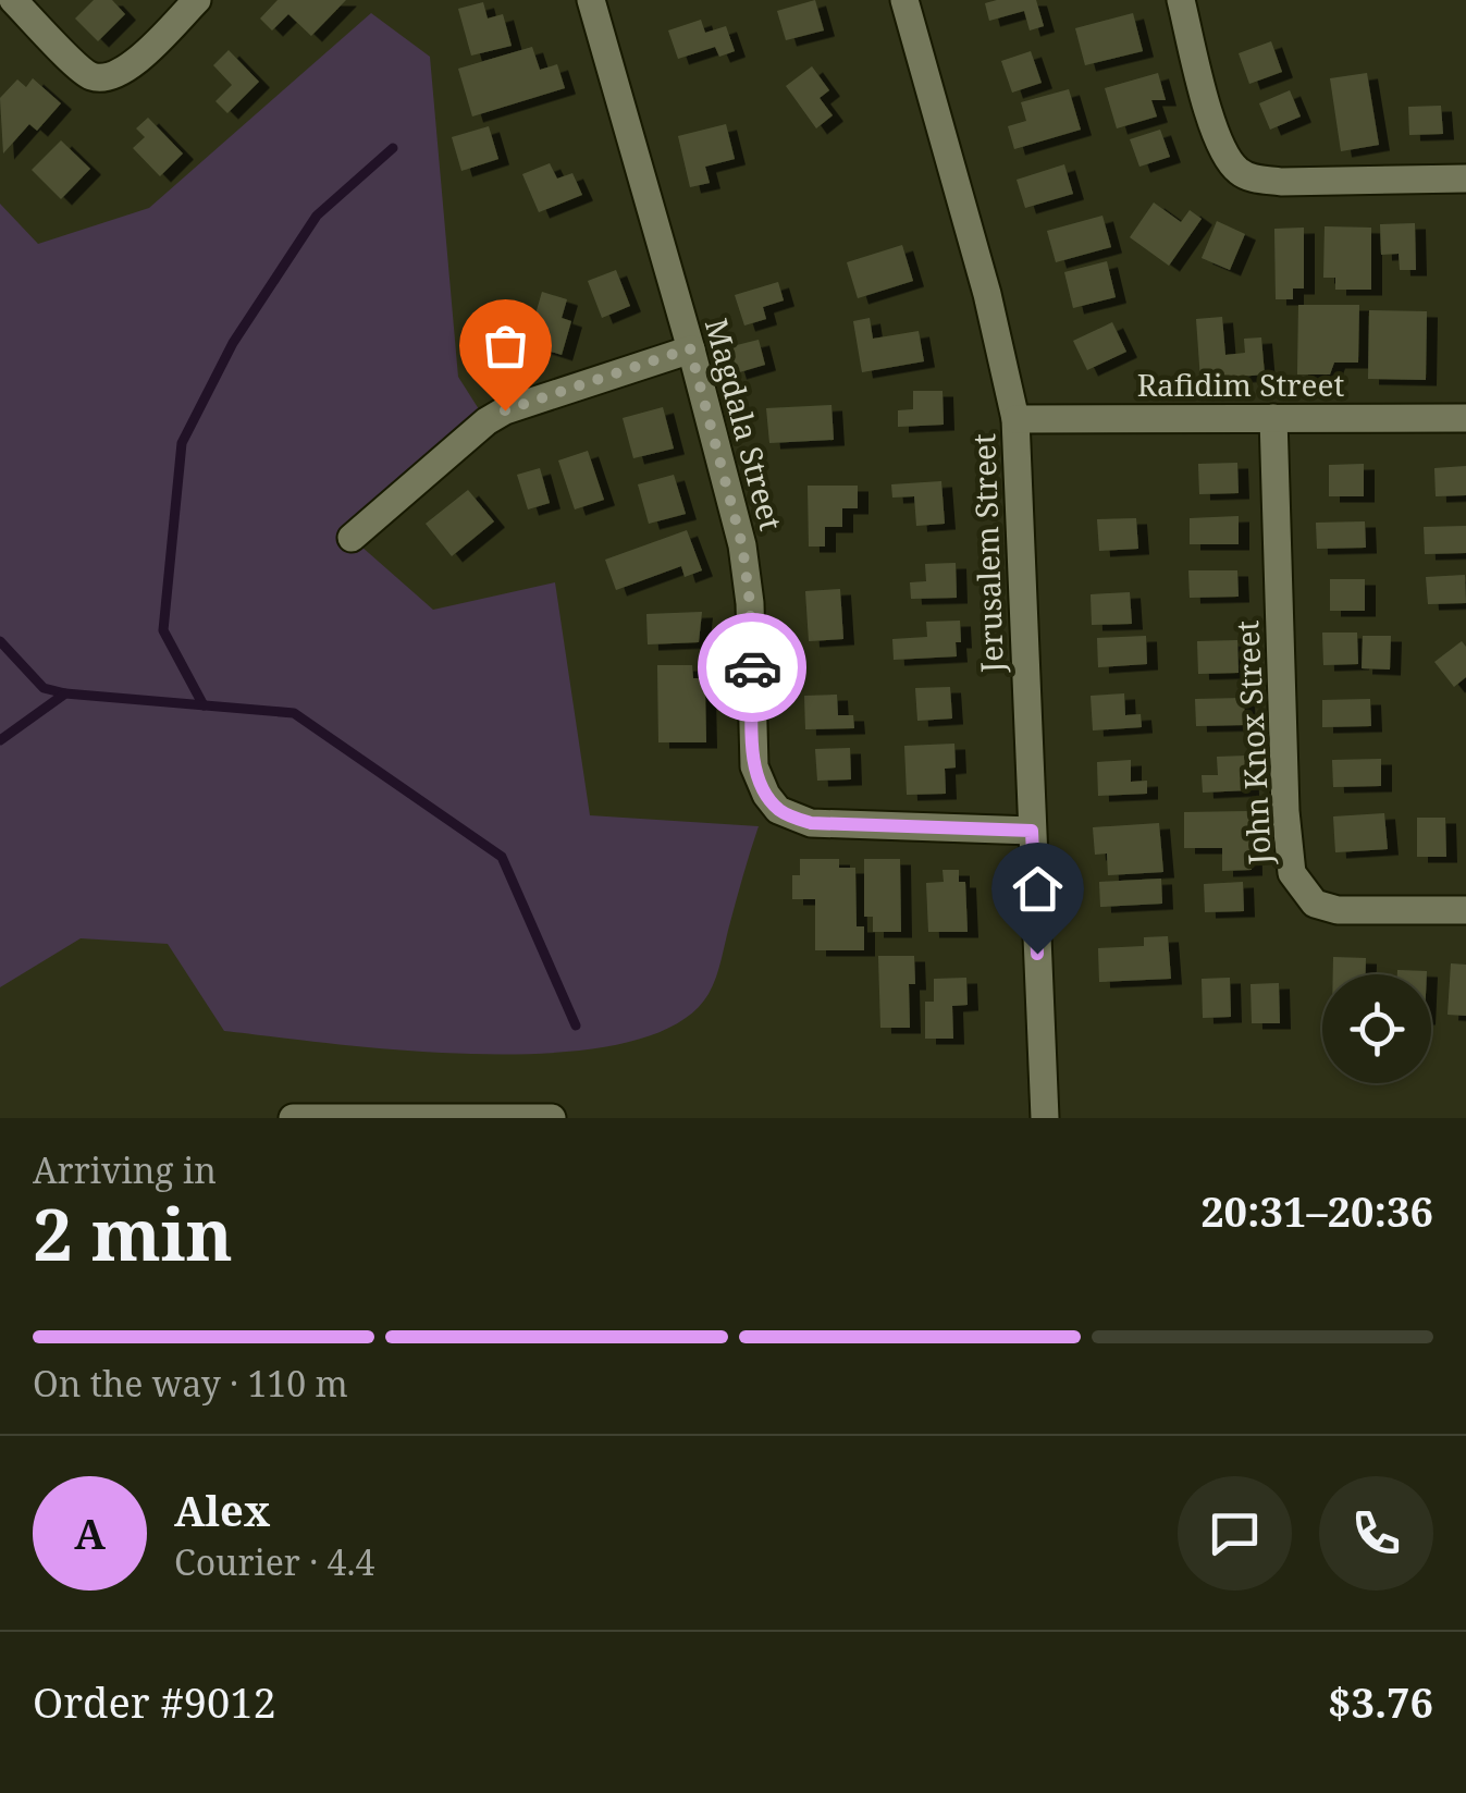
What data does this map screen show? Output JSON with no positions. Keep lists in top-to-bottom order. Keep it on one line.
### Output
{"streets":{"street":["Rafidim Street","Magdala Street","Jerusalem Street","John Knox Street"]},"crossings":[["Rafidim Street","Jerusalem Street"],["Rafidim Street","John Knox Street"],["Magdala Street","Jerusalem Street"]],"page":{"heading":["2 min","Arriving in","20:31–20:36"],"panel":["Alex","Courier · 4.4","Order #9012","$3.76"],"bar":"On the way · 110 m","round":"A"}}
